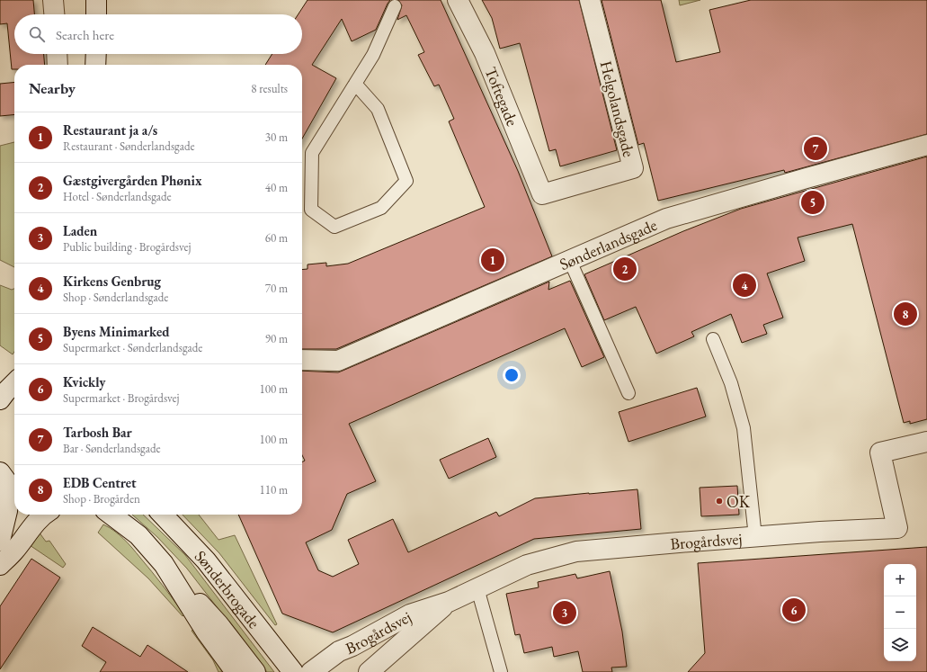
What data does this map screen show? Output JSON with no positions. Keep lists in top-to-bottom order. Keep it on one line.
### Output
{"streets":{"street":["Toftegade","Helgolandsgade","Sønderlandsgade","Brogårdsvej","Sønderbrogade"]},"crossings":[["Toftegade","Helgolandsgade"]],"places":["OK"],"page":{"search":"Search here","heading":["Nearby","8 results"],"list":[{"mark":"1","name":"Restaurant ja a/s","note":"Restaurant · Sønderlandsgade","value":"30 m"},{"mark":"2","name":"Gæstgivergården Phønix","note":"Hotel · Sønderlandsgade","value":"40 m"},{"mark":"3","name":"Laden","note":"Public building · Brogårdsvej","value":"60 m"},{"mark":"4","name":"Kirkens Genbrug","note":"Shop · Sønderlandsgade","value":"70 m"},{"mark":"5","name":"Byens Minimarked","note":"Supermarket · Sønderlandsgade","value":"90 m"},{"mark":"6","name":"Kvickly","note":"Supermarket · Brogårdsvej","value":"100 m"},{"mark":"7","name":"Tarbosh Bar","note":"Bar · Sønderlandsgade","value":"100 m"},{"mark":"8","name":"EDB Centret","note":"Shop · Brogården","value":"110 m"}],"pins":["7","5","1","2","4","8","6","3"],"map_buttons":["+","−"]}}
